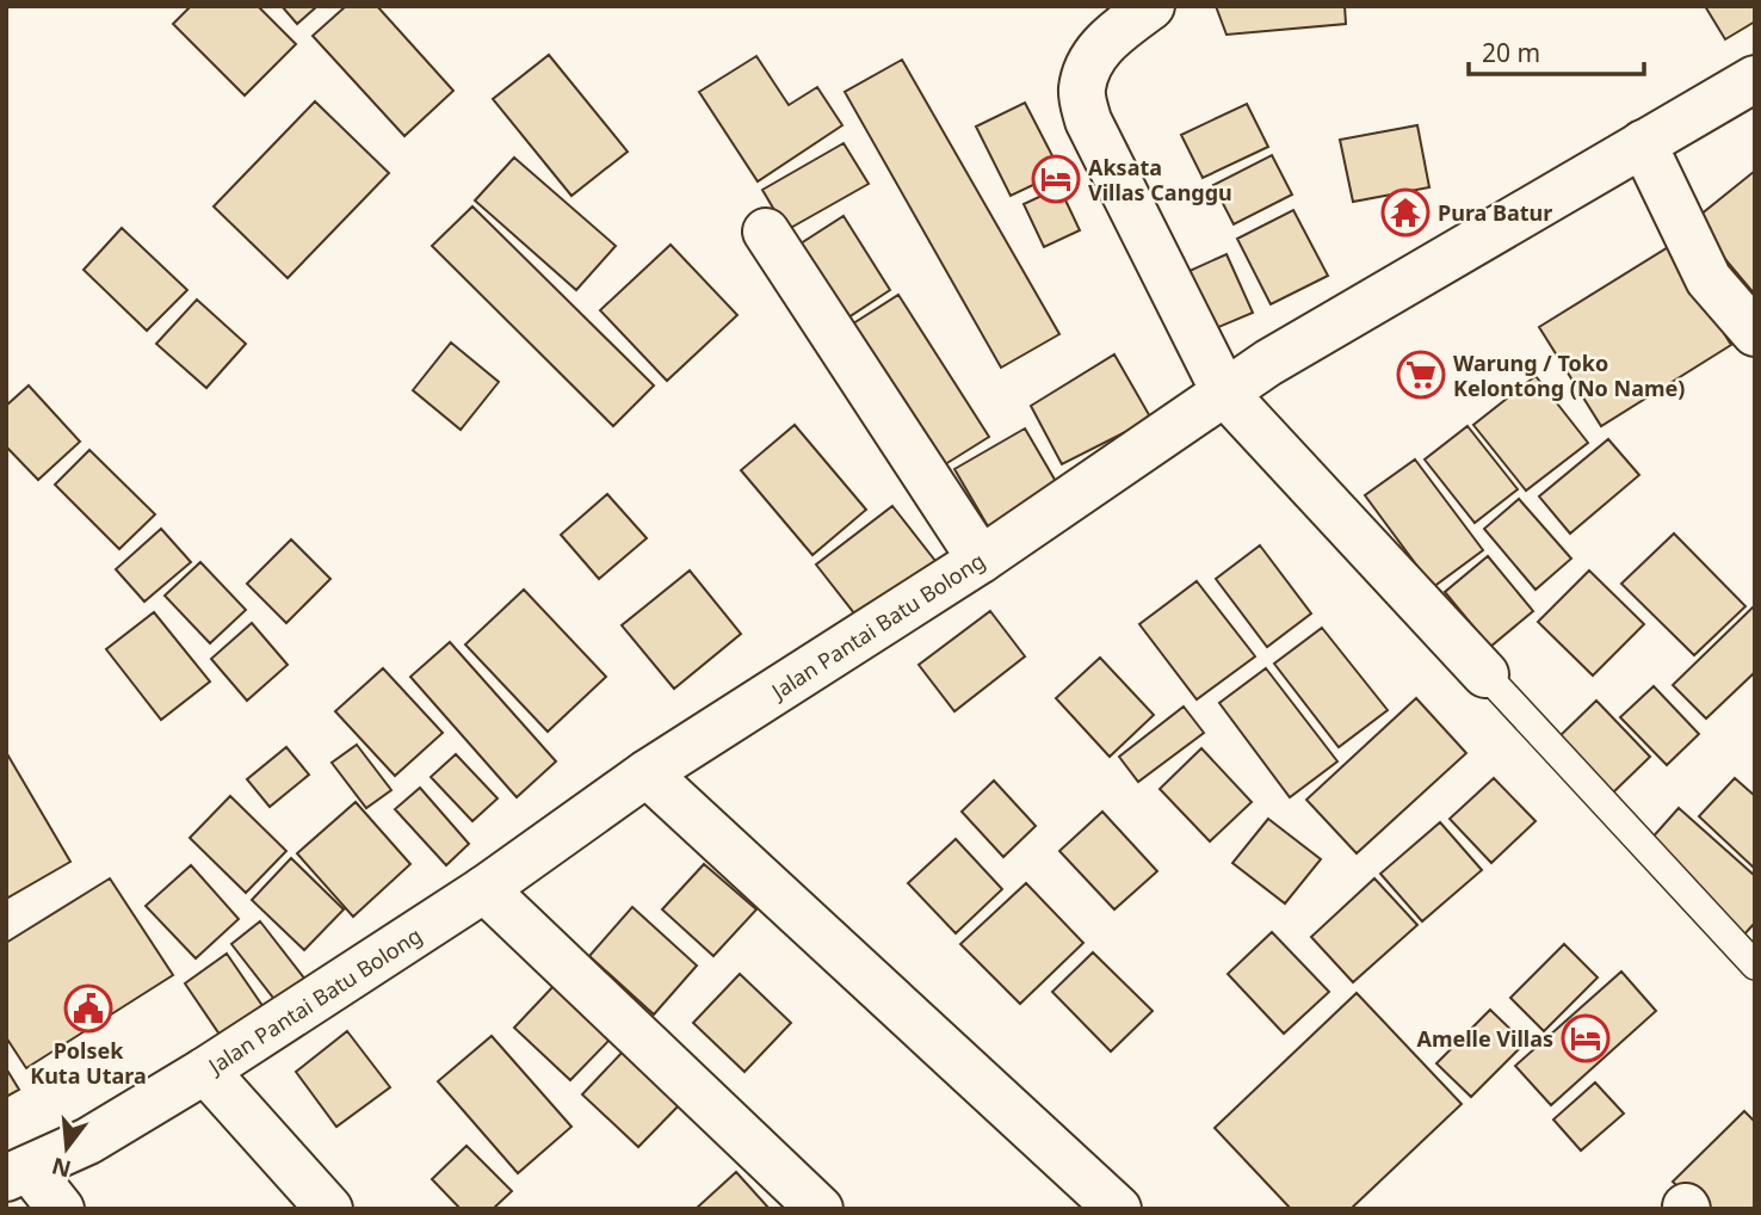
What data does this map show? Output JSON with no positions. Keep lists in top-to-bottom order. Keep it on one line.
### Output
{"streets":{"street":["Jalan Pantai Batu Bolong"]},"places":{"hotel":["Aksata Villas Canggu","Amelle Villas"],"temple":["Pura Batur"],"supermarket":["Warung / Toko Kelontong (No Name)"],"public building":["Polsek Kuta Utara"]},"scale_bar":"20 m","north":"bottom"}
